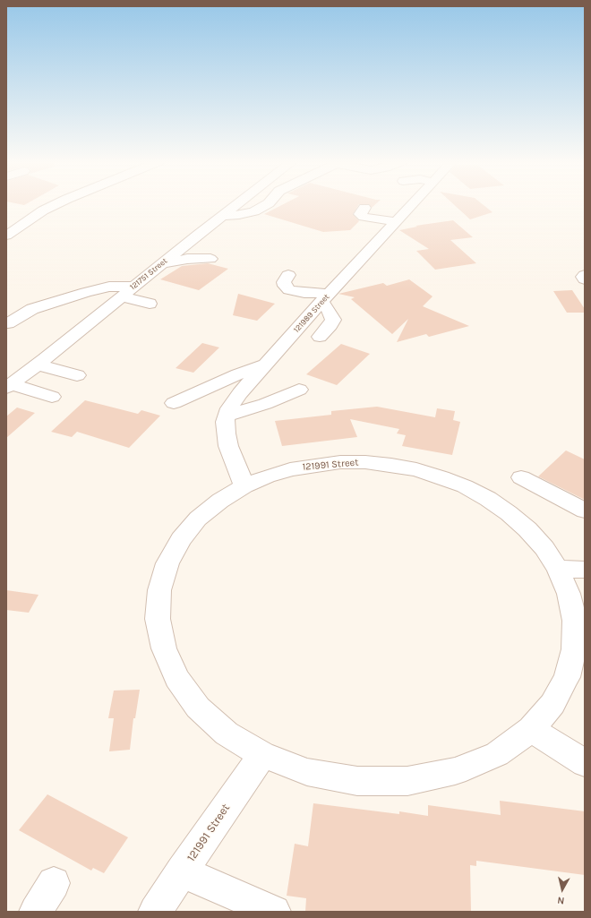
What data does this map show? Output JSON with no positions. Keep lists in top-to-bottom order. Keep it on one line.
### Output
{"streets":{"street":["121751 Street","121989 Street","121991 Street"]},"crossings":[["121989 Street","121991 Street"]],"north":"bottom"}
